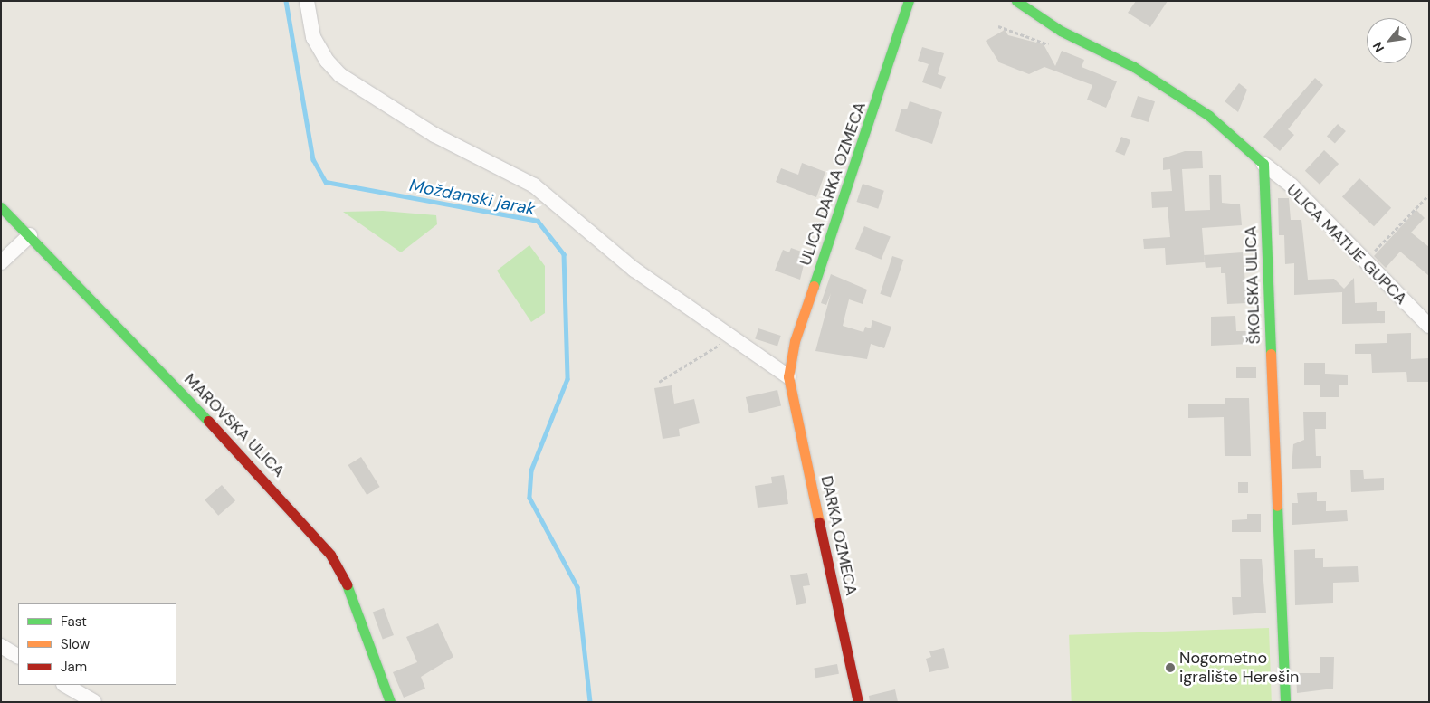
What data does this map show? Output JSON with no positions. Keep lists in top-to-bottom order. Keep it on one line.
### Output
{"streets":{"street":["ULICA DARKA OZMECA","ULICA MATIJE GUPCA","ŠKOLSKA ULICA","MAROVSKA ULICA","DARKA OZMECA"]},"crossings":[["ULICA DARKA OZMECA","DARKA OZMECA"],["ULICA MATIJE GUPCA","ŠKOLSKA ULICA"]],"water":["Moždanski jarak"],"places":["Nogometno igralište Herešin"],"legend":["Fast","Slow","Jam"],"north":"bottom left"}
